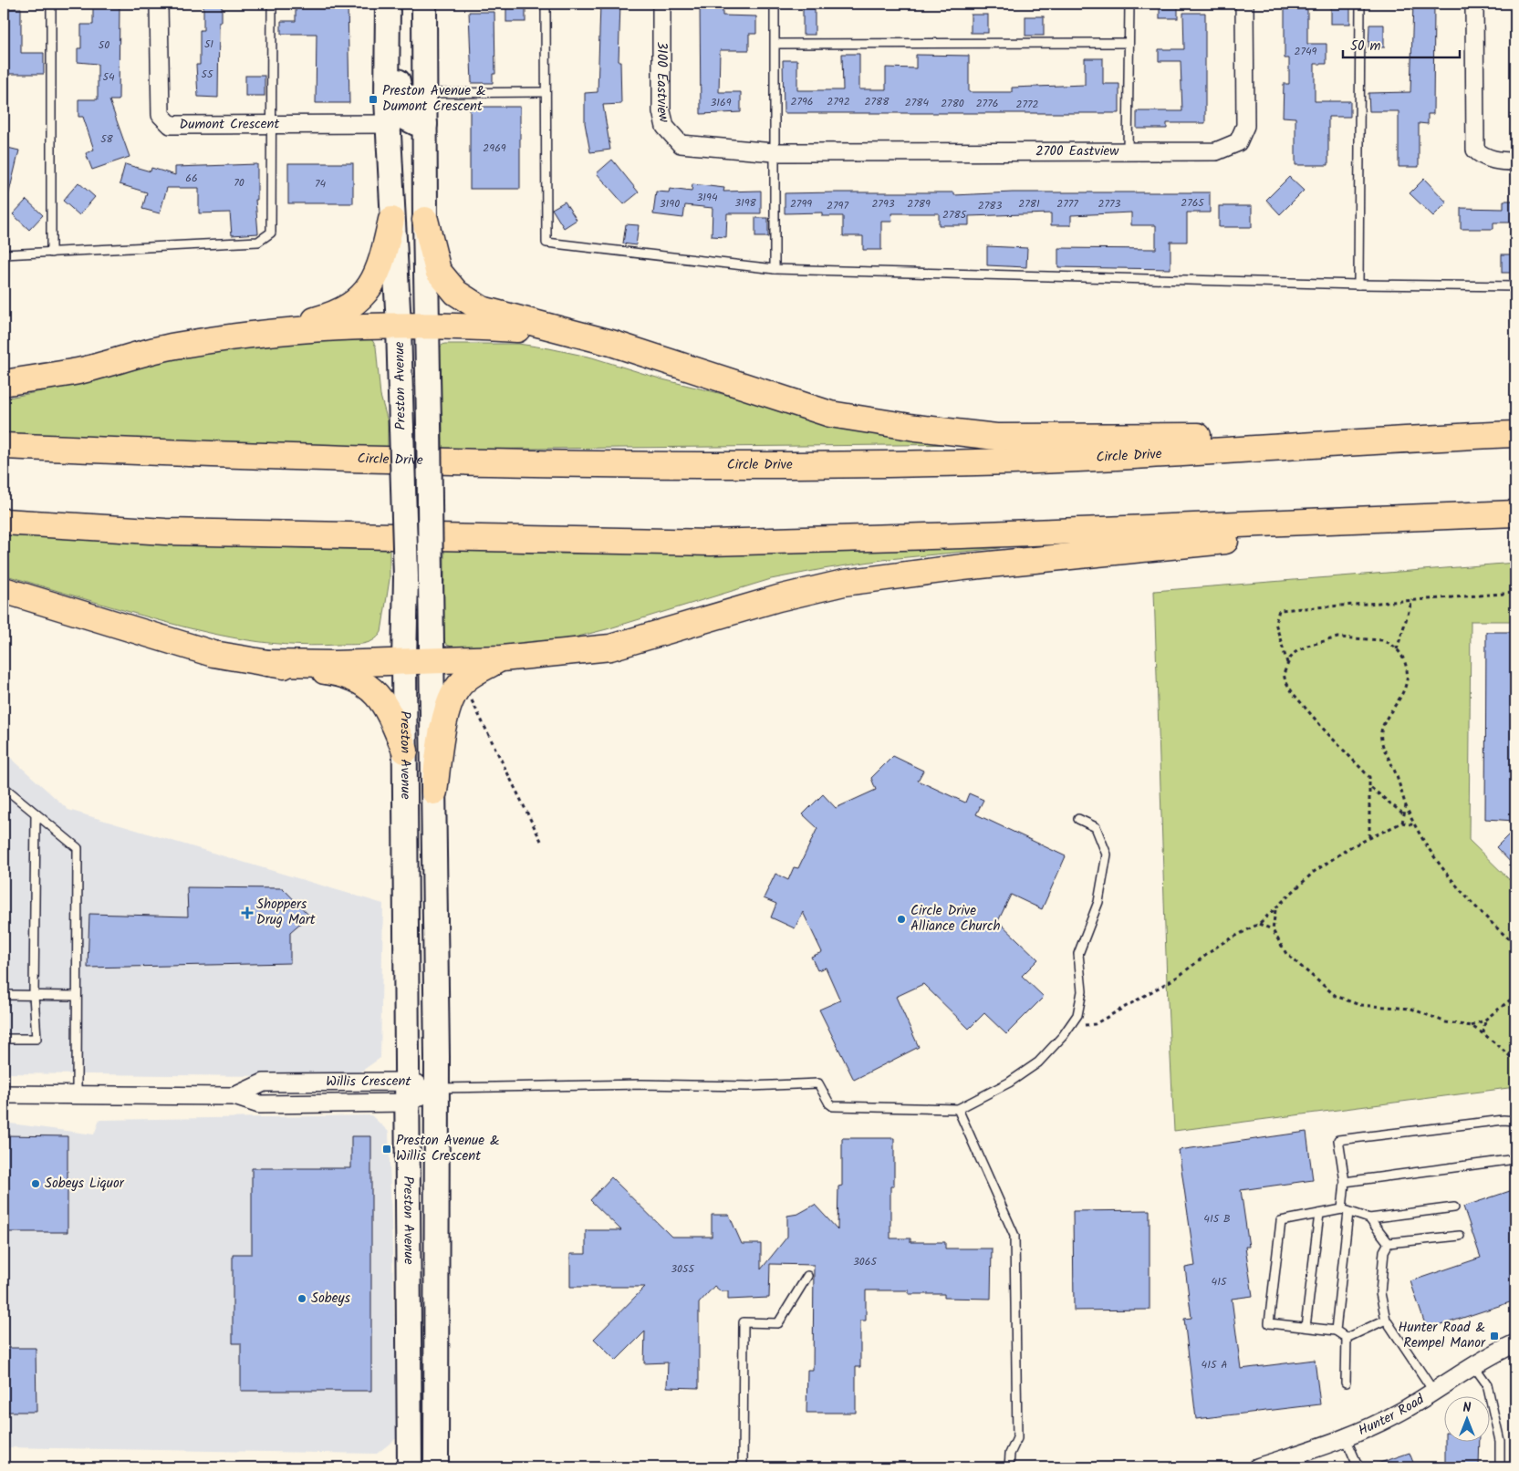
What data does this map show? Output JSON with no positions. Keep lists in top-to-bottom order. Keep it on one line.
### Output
{"streets":{"highway":["Circle Drive"],"main road":["Preston Avenue"],"street":["3100 Eastview","Dumont Crescent","2700 Eastview","Willis Crescent","Hunter Road"]},"crossings":[["3100 Eastview","2700 Eastview"],["Dumont Crescent","Preston Avenue"],["Preston Avenue","Willis Crescent"]],"places":{"transit":["Preston Avenue & Dumont Crescent","Preston Avenue & Willis Crescent","Hunter Road & Rempel Manor"],"health":["Shoppers Drug Mart"],"other":["Circle Drive Alliance Church","Sobeys Liquor","Sobeys"]},"house_numbers":["51","50","2749","55","54","2796","2792","2788","3169","2784","2780","2776","2772","58","2969","66","70","74","3194","3198","2765","3190","2799","2793","2789","2781","2777","2773","2797","2783","2785","415 B","3065","3055","415","415 A"],"scale_bar":"50 m","north":"top"}
